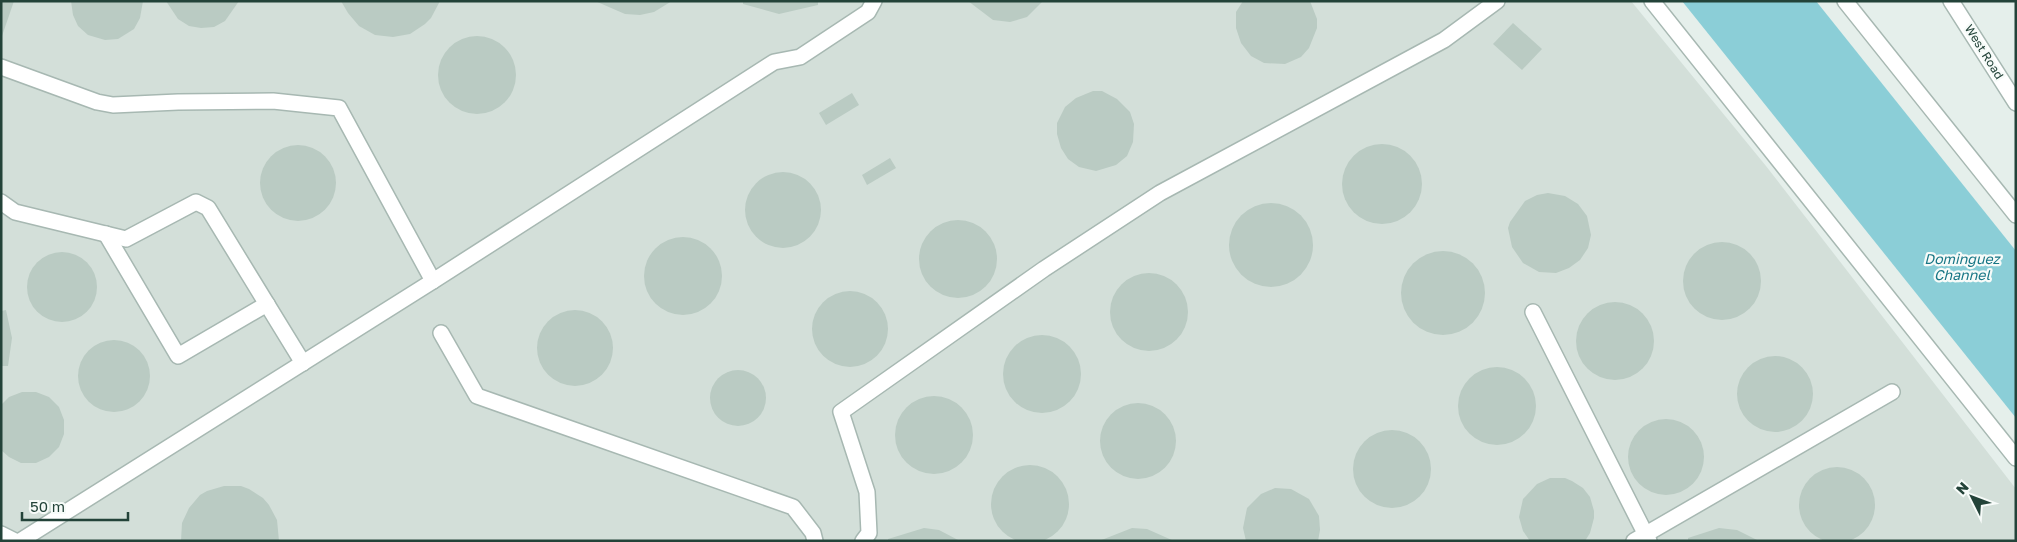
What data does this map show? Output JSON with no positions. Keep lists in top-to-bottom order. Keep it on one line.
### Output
{"streets":{"lane":["West Road"]},"water":["Dominguez Channel"],"scale_bar":"50 m","north":"top left"}
